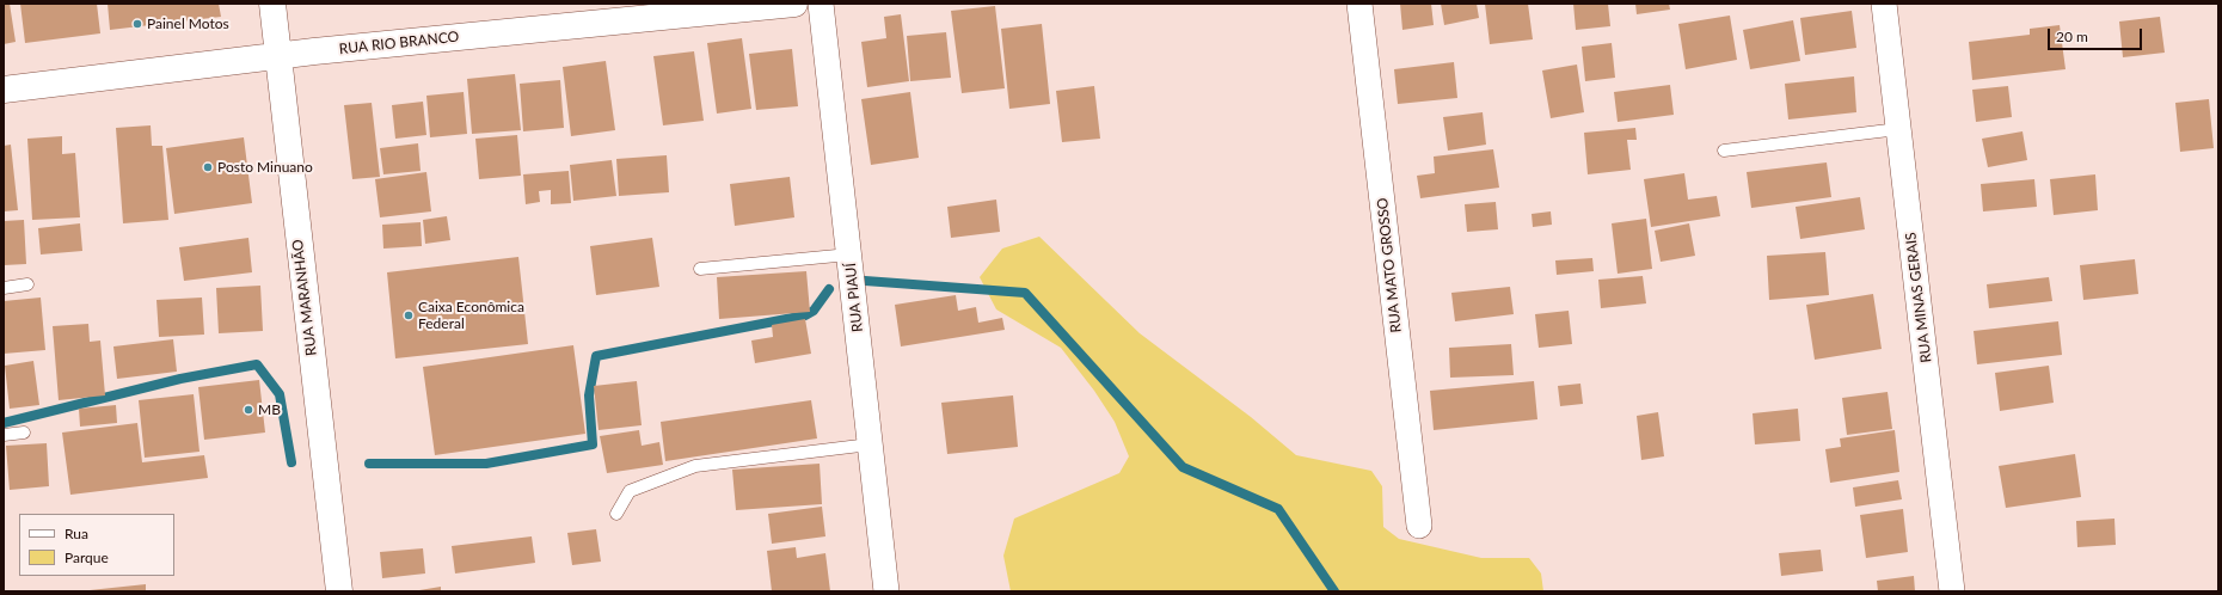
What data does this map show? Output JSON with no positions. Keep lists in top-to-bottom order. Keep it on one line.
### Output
{"streets":{"street":["RUA RIO BRANCO","RUA MATO GROSSO","RUA MARANHÃO","RUA PIAUÍ","RUA MINAS GERAIS"]},"crossings":[["RUA RIO BRANCO","RUA MARANHÃO"]],"places":["Painel Motos","Posto Minuano","Caixa Econômica Federal","MB"],"legend":["Rua","Parque"],"scale_bar":"20 m"}
